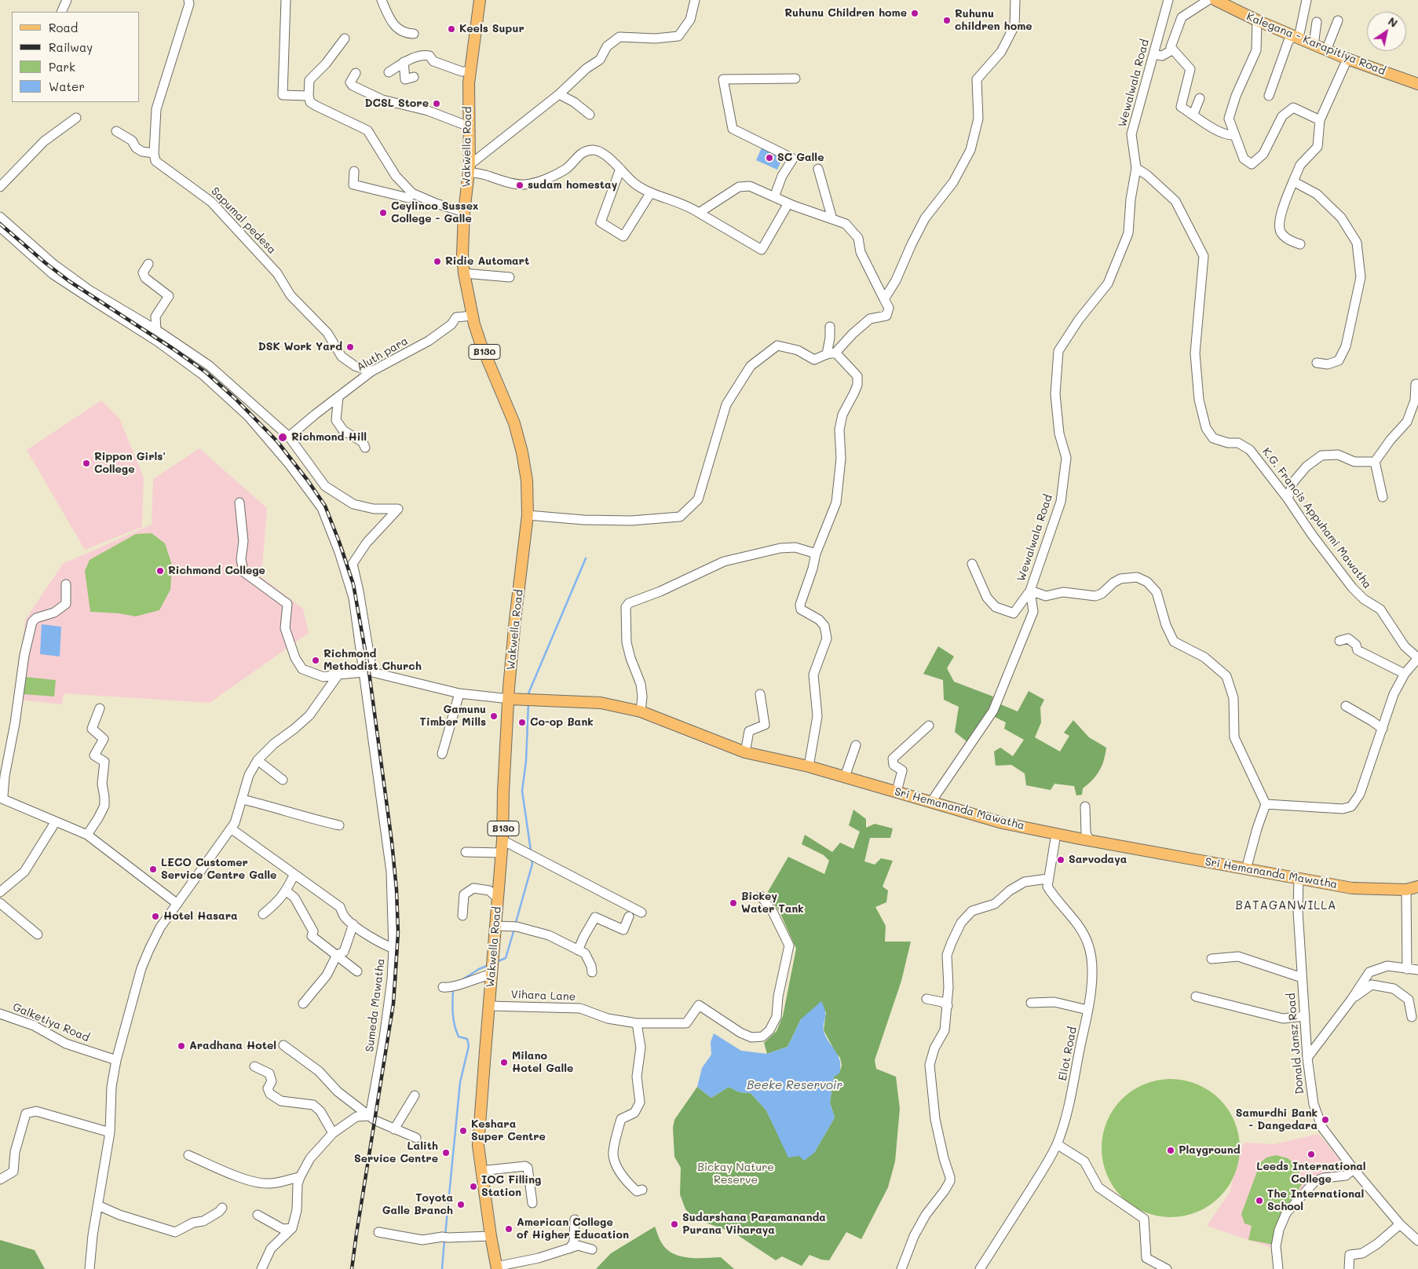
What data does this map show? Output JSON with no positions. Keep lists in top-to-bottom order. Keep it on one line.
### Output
{"streets":{"main road":["Kalegana - Karapitiya Road","Wakwella Road","B130","Sri Hemananda Mawatha"],"street":["Wewalwala Road","Sapumal pedesa","Aluth para","K.G. Francis Appuhami Mawatha","Vihara Lane","Sumeda Mawatha","Galketiya Road","Donald Jansz Road","Eliot Road"]},"crossings":[["Wewalwala Road","K.G. Francis Appuhami Mawatha"],["Wewalwala Road","Sri Hemananda Mawatha"],["Wakwella Road","Aluth para"],["Wakwella Road","Sri Hemananda Mawatha"],["Wakwella Road","Vihara Lane"],["Sapumal pedesa","Aluth para"],["Sri Hemananda Mawatha","Donald Jansz Road"]],"districts":["BATAGANWILLA"],"water":["Beeke Reservoir"],"parks":["Bickay Nature Reserve"],"places":["Ruhunu Children home","Ruhunu children home","Keels Supur","DCSL Store","SC Galle","sudam homestay","Ceylinco Sussex College - Galle","Ridie Automart","DSK Work Yard","Richmond Hill","Rippon Girls' College","Richmond College","Richmond Methodist Church","Gamunu Timber Mills","Co-op Bank","Sarvodaya","LECO Customer Service Centre Galle","Bickey Water Tank","Hotel Hasara","Aradhana Hotel","Milano Hotel Galle","Samurdhi Bank - Dangedara","Keshara Super Centre","Playground","Lalith Service Centre","Leeds International College","IOC Filling Station","The International School","Toyota Galle Branch","Sudarshana Paramananda Purana Viharaya","American College of Higher Education"],"legend":["Road","Railway","Park","Water"],"north":"top right"}
